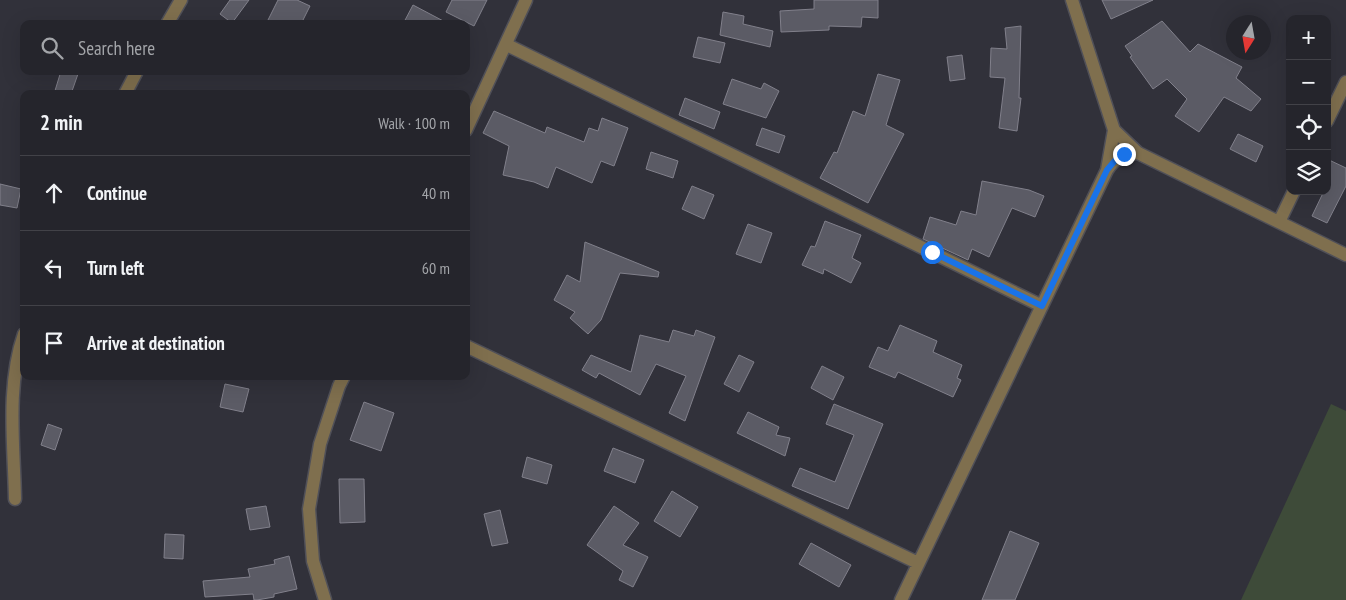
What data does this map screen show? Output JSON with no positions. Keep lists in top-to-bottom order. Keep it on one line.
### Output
{"north":"bottom","page":{"map_buttons":["+","−"],"search":"Search here","heading":["2 min","Walk · 100 m"],"list":[["Continue","40 m"],["Turn left","60 m"],"Arrive at destination"]}}
